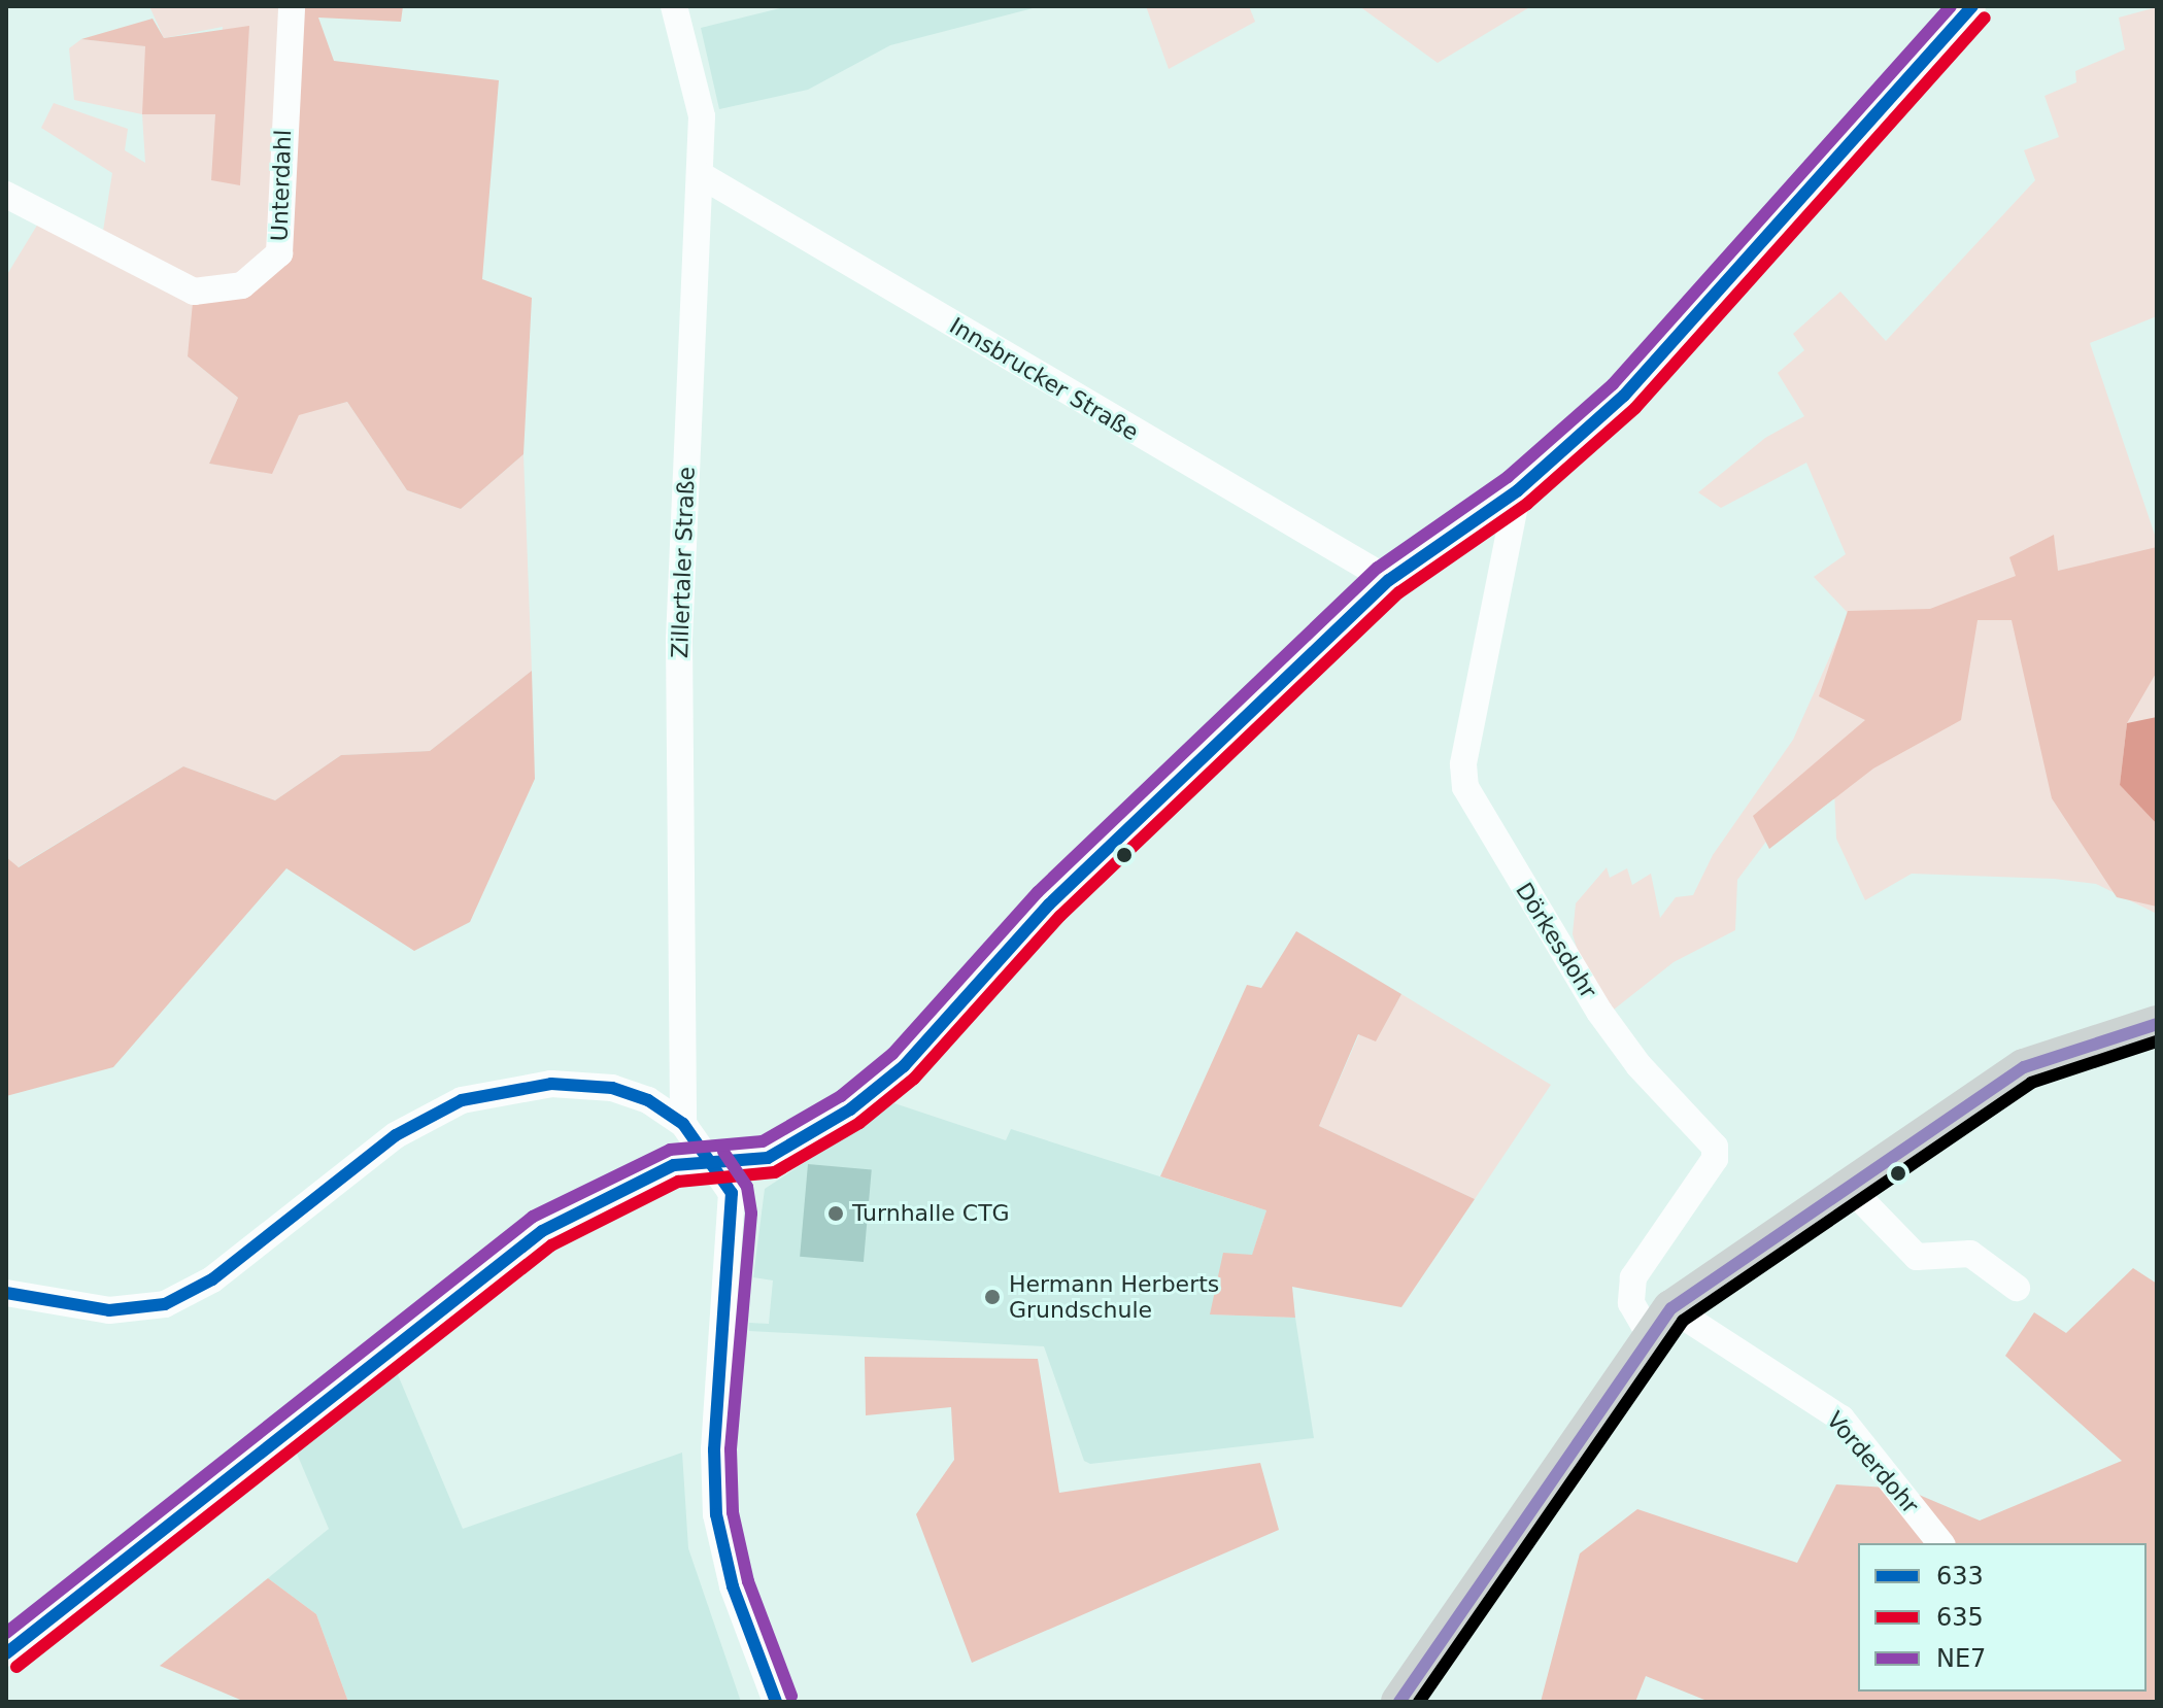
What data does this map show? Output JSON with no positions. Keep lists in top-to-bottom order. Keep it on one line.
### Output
{"streets":{"street":["Unterdahl","Innsbrucker Straße","Zillertaler Straße","Dörkesdohr","Vorderdohr"]},"crossings":[["Innsbrucker Straße","Zillertaler Straße"],["Dörkesdohr","Vorderdohr"]],"places":["Turnhalle CTG","Hermann Herberts Grundschule"],"lines":["transit line 633","transit line NE7","transit line 635"],"legend":["633","635","NE7"]}
